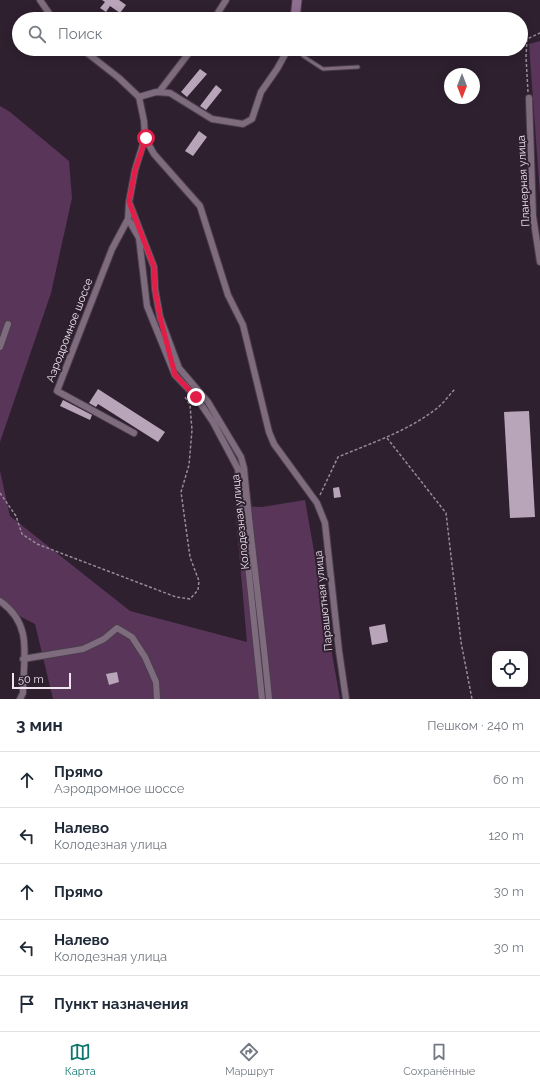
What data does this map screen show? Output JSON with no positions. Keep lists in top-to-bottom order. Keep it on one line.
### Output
{"streets":{"street":["Планерная улица","Аэродромное шоссе","Колодезная улица","Парашютная улица"]},"crossings":[["Аэродромное шоссе","Колодезная улица"],["Аэродромное шоссе","Парашютная улица"]],"scale_bar":"50 m","north":"bottom","page":{"search":"Поиск","scale":"50 m","heading":["3 мин","Пешком · 240 m"],"list":[["Прямо","Аэродромное шоссе","60 m"],["Налево","Колодезная улица","120 m"],["Прямо","30 m"],["Налево","Колодезная улица","30 m"],"Пункт назначения"],"nav":["Карта","Маршрут","Сохранённые"]}}
